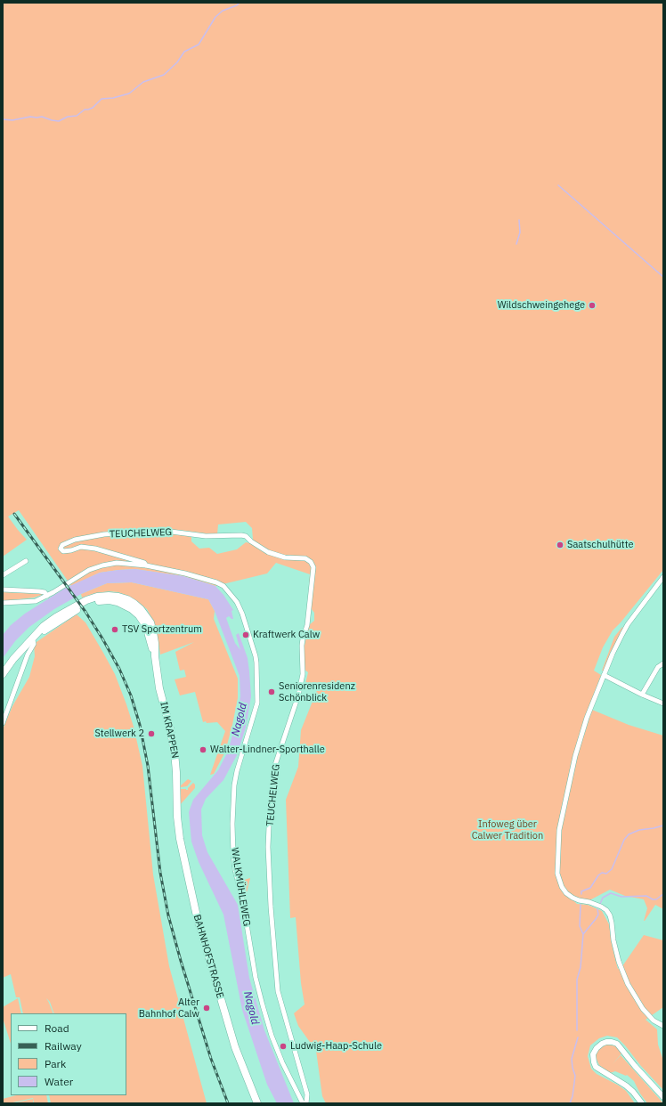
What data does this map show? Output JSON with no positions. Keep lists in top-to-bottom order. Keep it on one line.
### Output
{"streets":{"main road":["IM KRAPPEN","BAHNHOFSTRASSE"],"street":["TEUCHELWEG","WALKMÜHLEWEG"]},"crossings":[["TEUCHELWEG","WALKMÜHLEWEG"],["IM KRAPPEN","BAHNHOFSTRASSE"]],"water":["Nagold"],"parks":["Infoweg über Calwer Tradition"],"places":["Wildschweingehege","Saatschulhütte","TSV Sportzentrum","Kraftwerk Calw","Seniorenresidenz Schönblick","Stellwerk 2","Walter-Lindner-Sporthalle","Alter Bahnhof Calw","Ludwig-Haap-Schule"],"legend":["Road","Railway","Park","Water"]}
